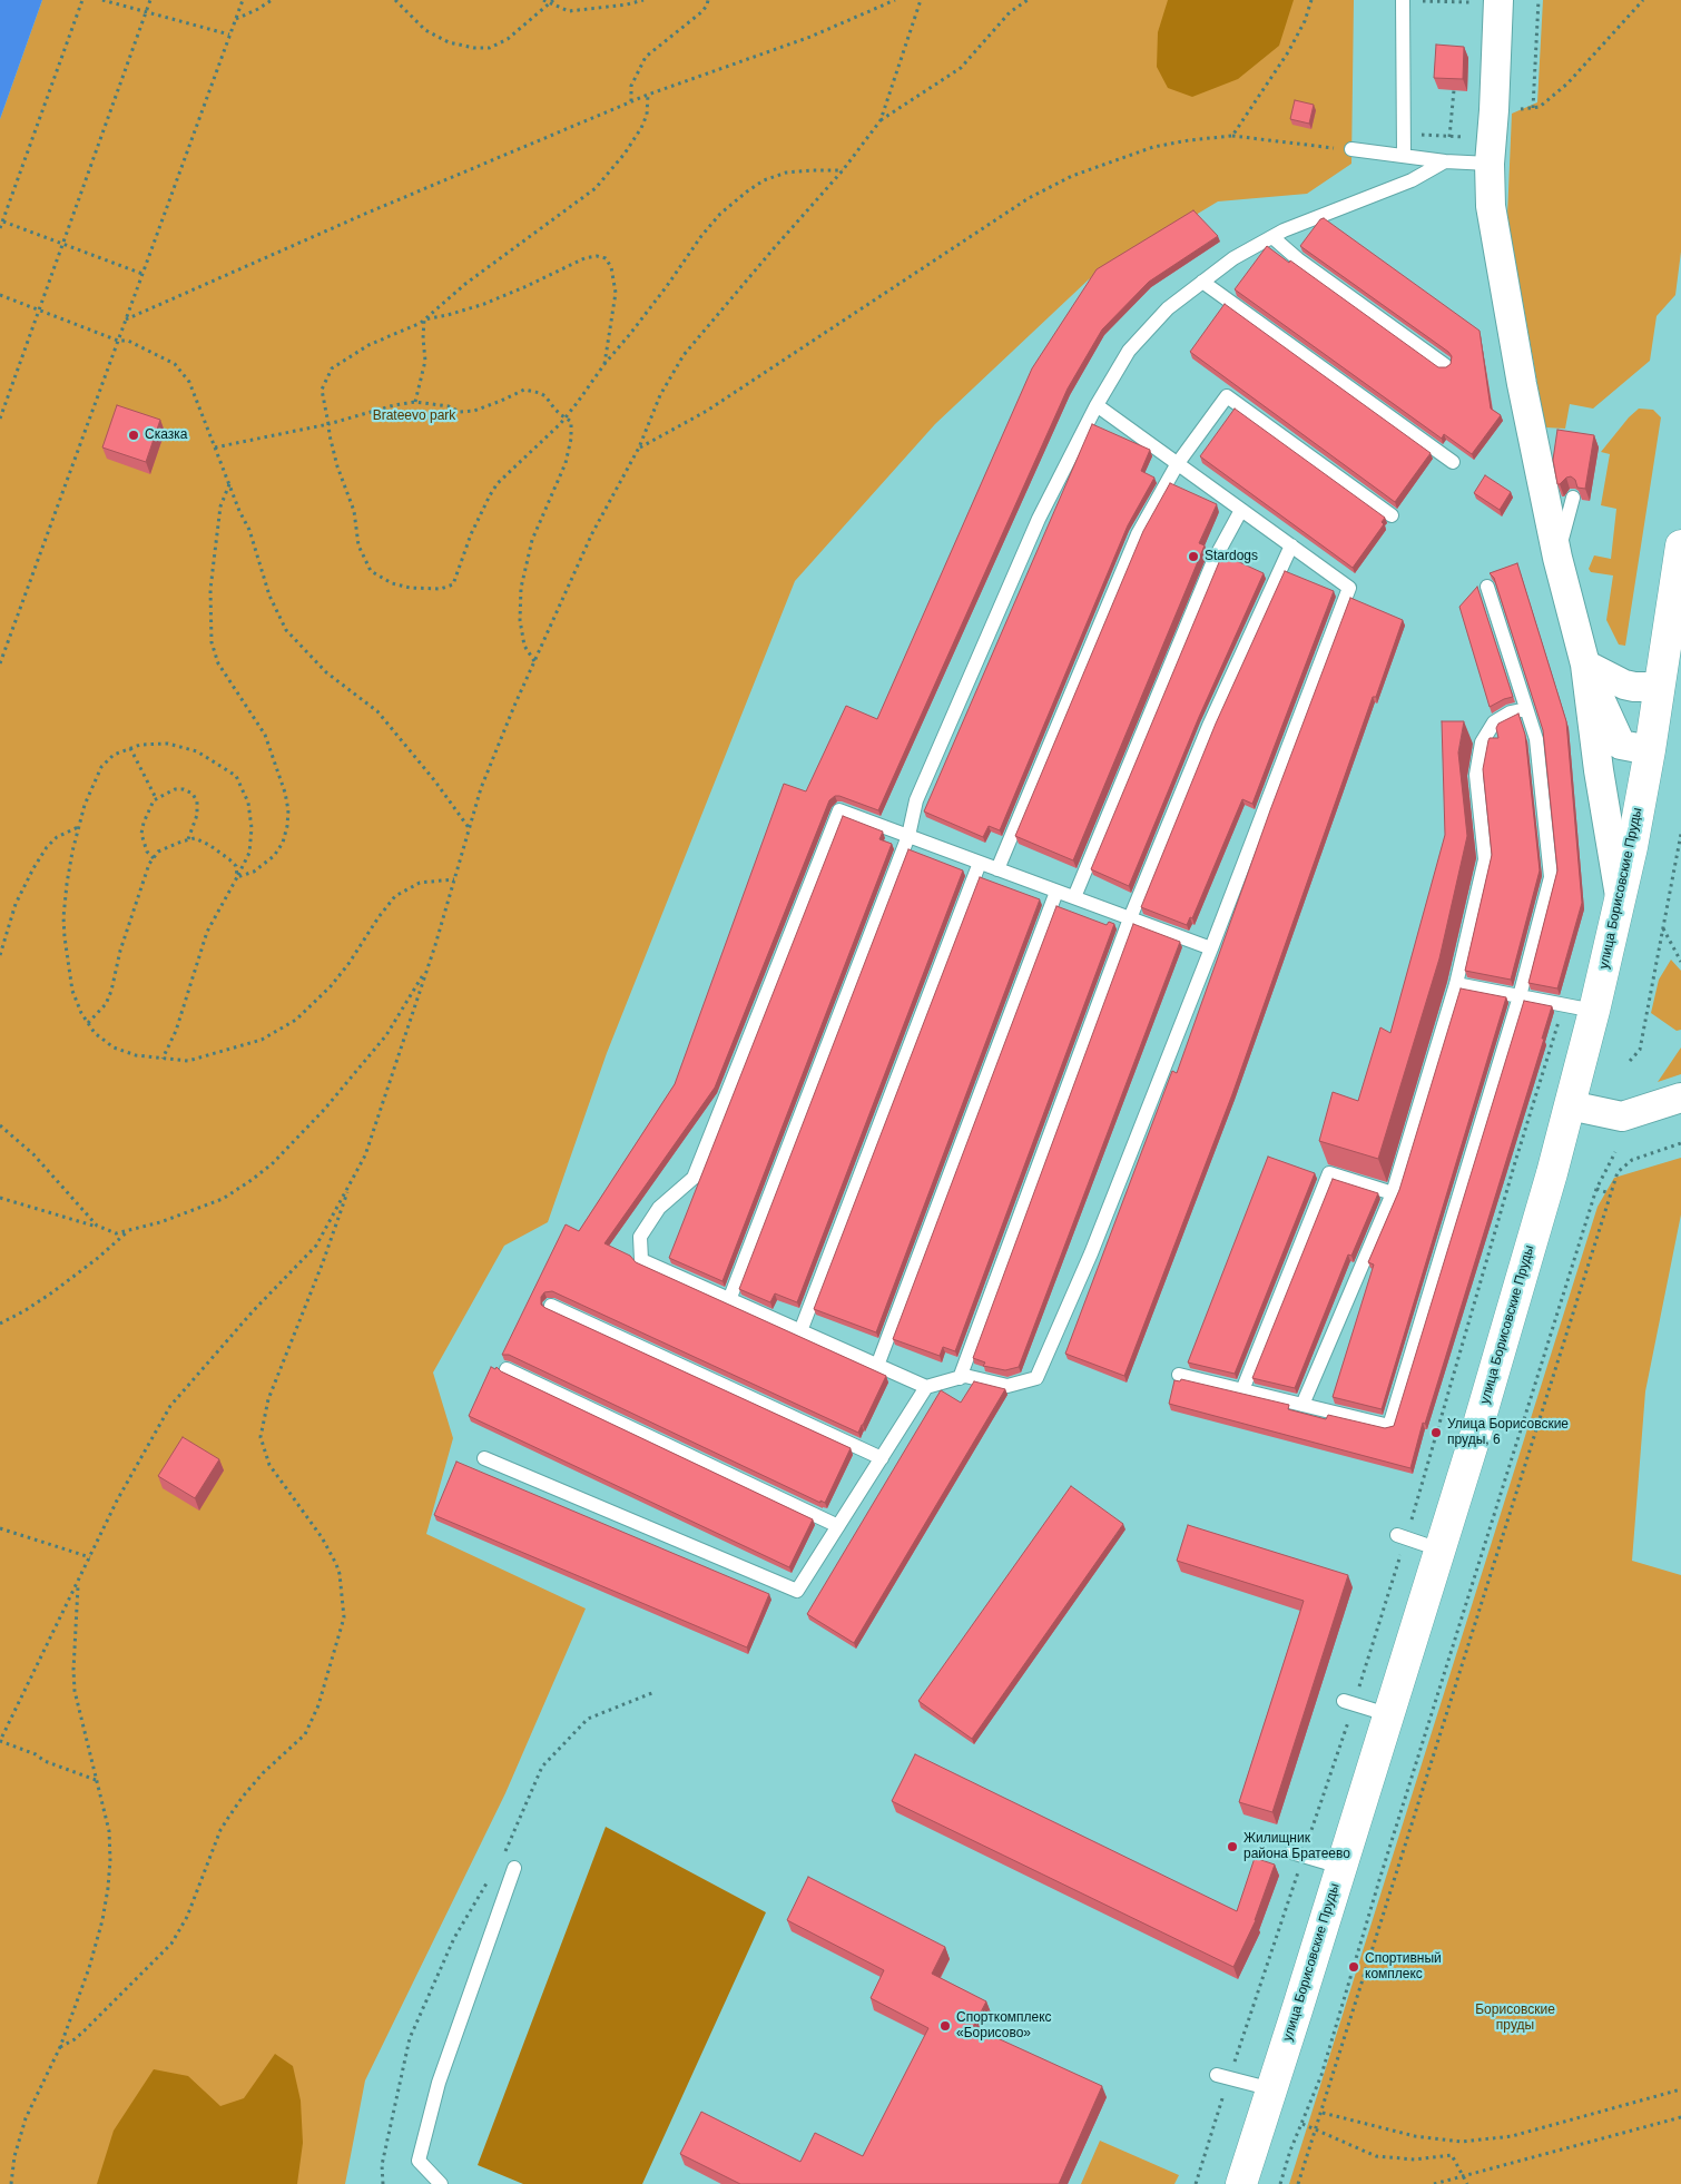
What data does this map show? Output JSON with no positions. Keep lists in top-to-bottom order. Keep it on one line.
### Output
{"streets":{"main road":["улица Борисовские Пруды"]},"parks":["Brateevo park","Борисовские пруды"],"places":["Сказка","Stardogs","Улица Борисовские пруды, 6","Жилищник района Братеево","Спортивный комплекс","Спорткомплекс «Борисово»"]}
